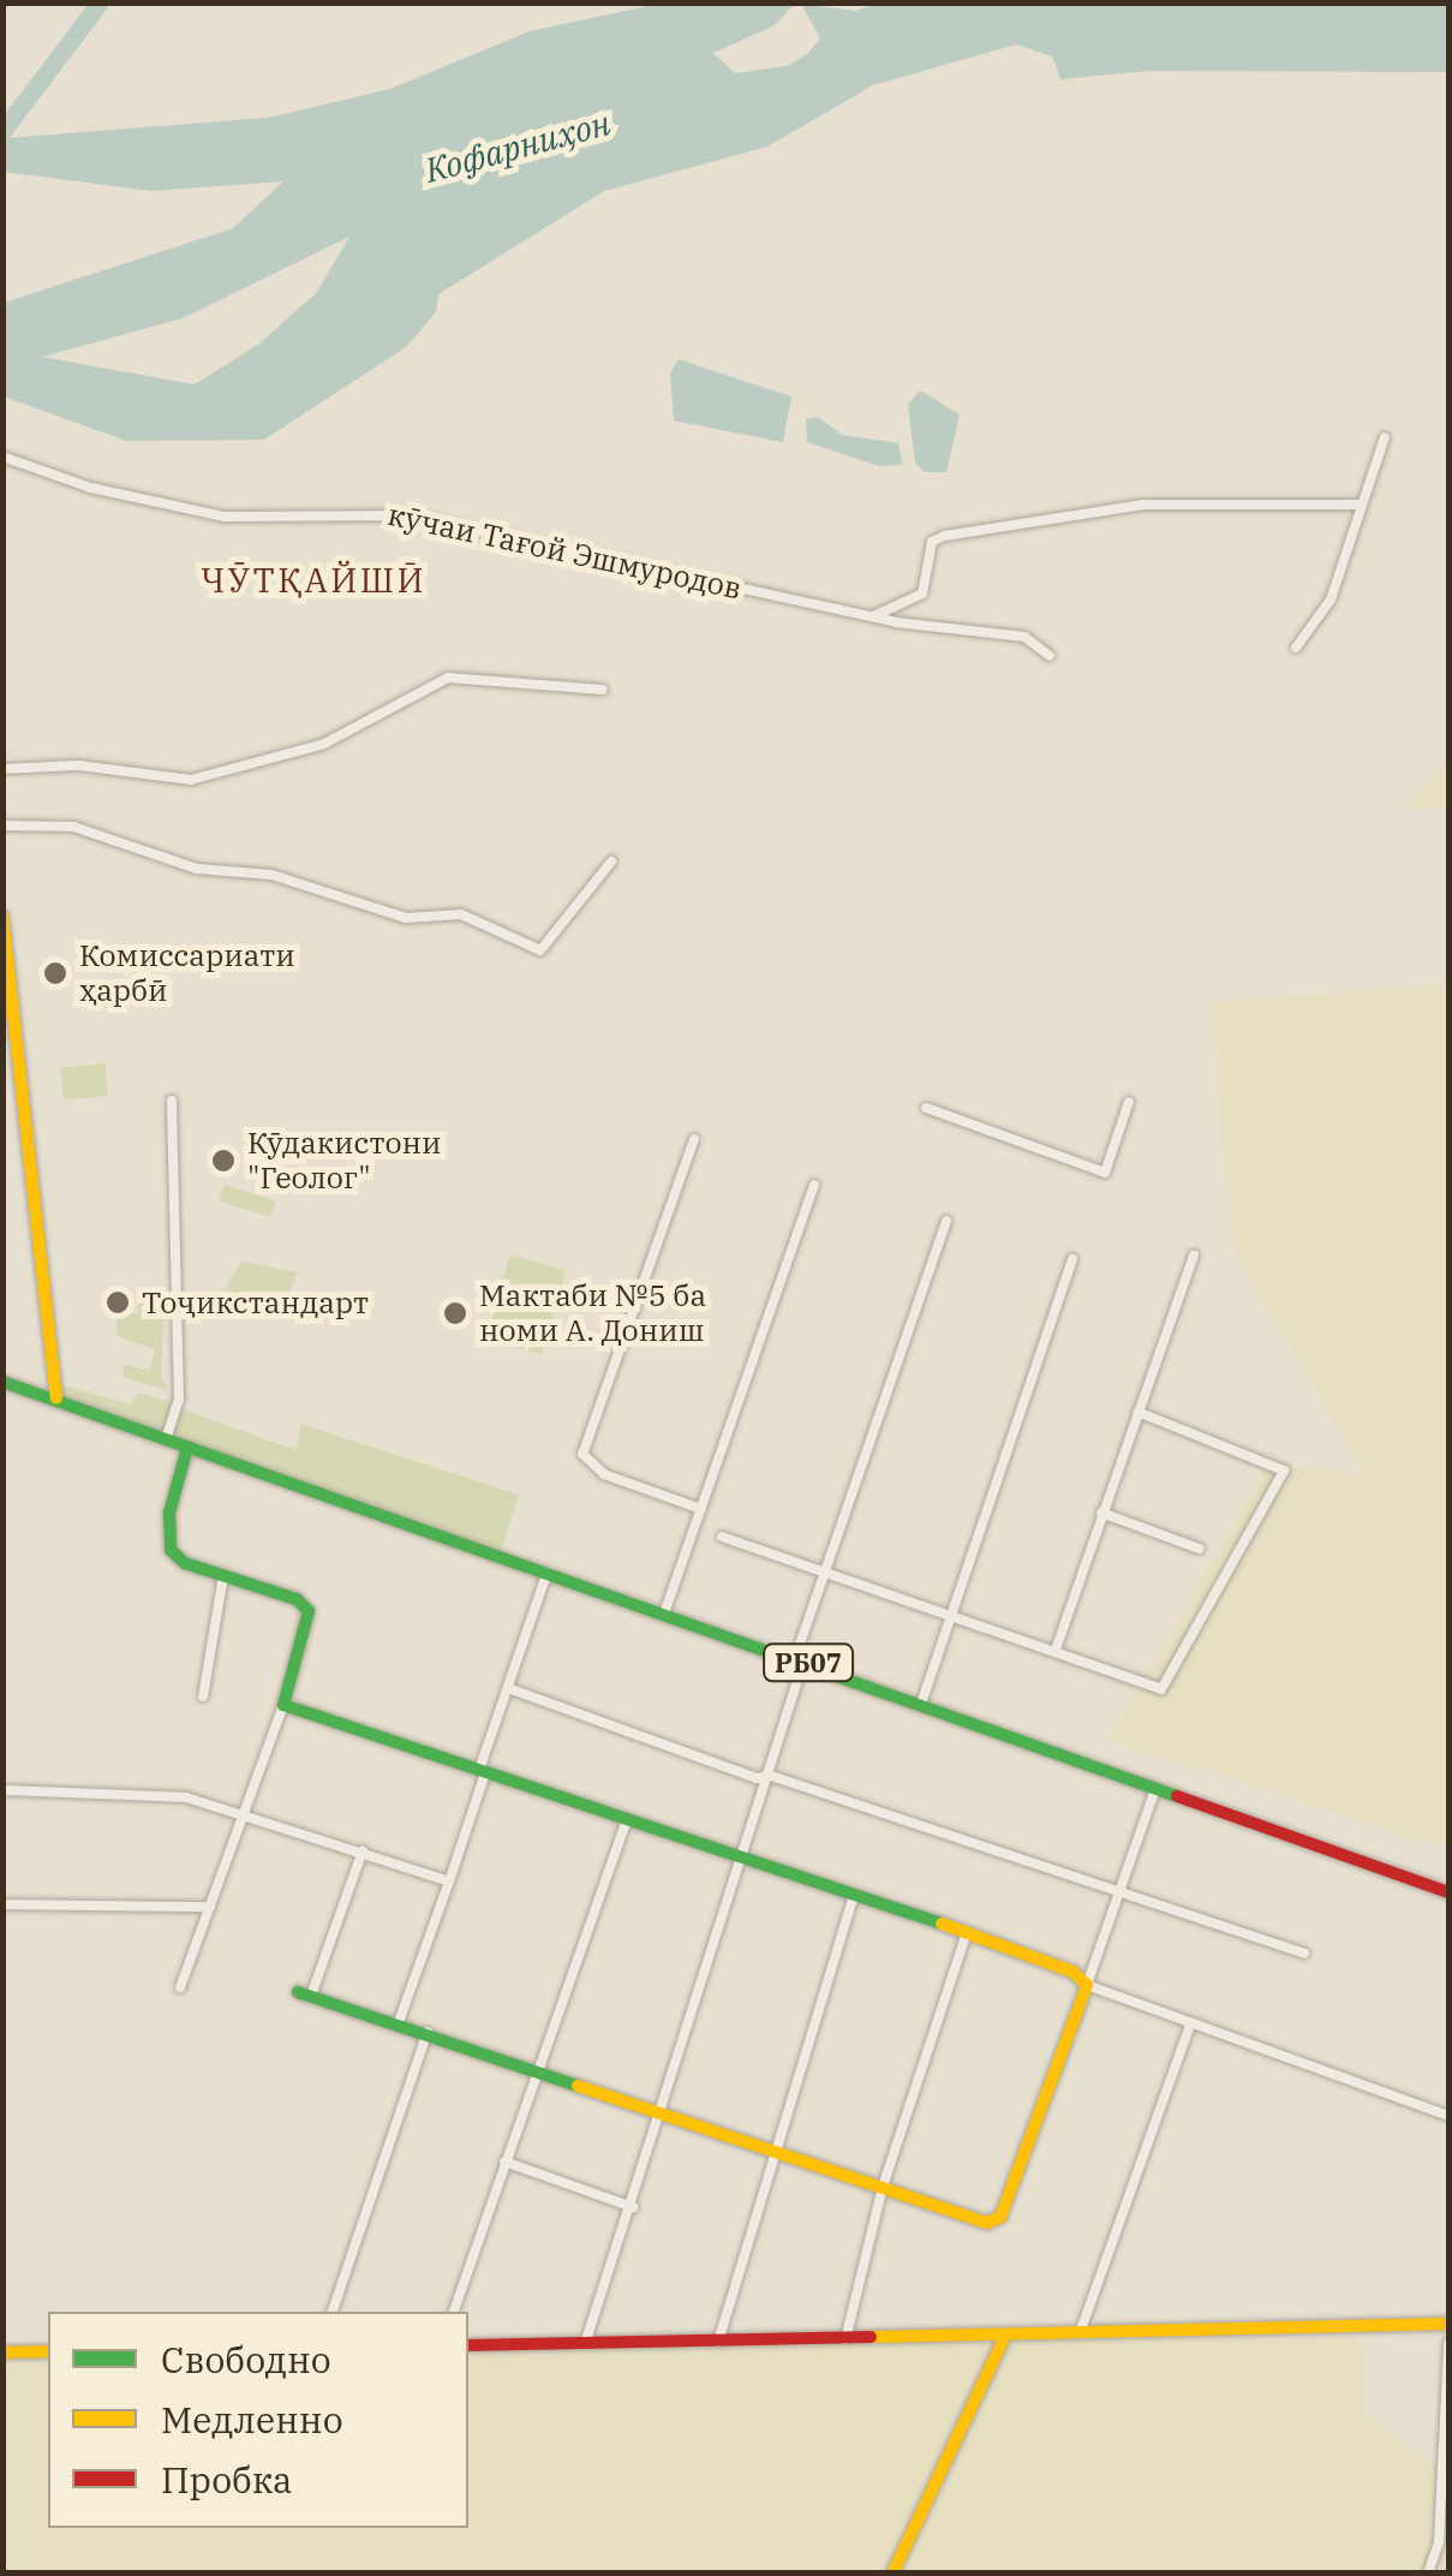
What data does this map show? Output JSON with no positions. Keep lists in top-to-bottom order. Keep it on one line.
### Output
{"streets":{"main road":["РБ07"],"street":["кӯчаи Тағой Эшмуродов"]},"districts":["ЧӮТҚАЙШӢ"],"water":["Кофарниҳон"],"places":["Комиссариати ҳарбӣ","Кӯдакистони \"Геолог\"","Тоҷикстандарт","Мактаби №5 ба номи А. Дониш"],"legend":["Свободно","Медленно","Пробка"]}
